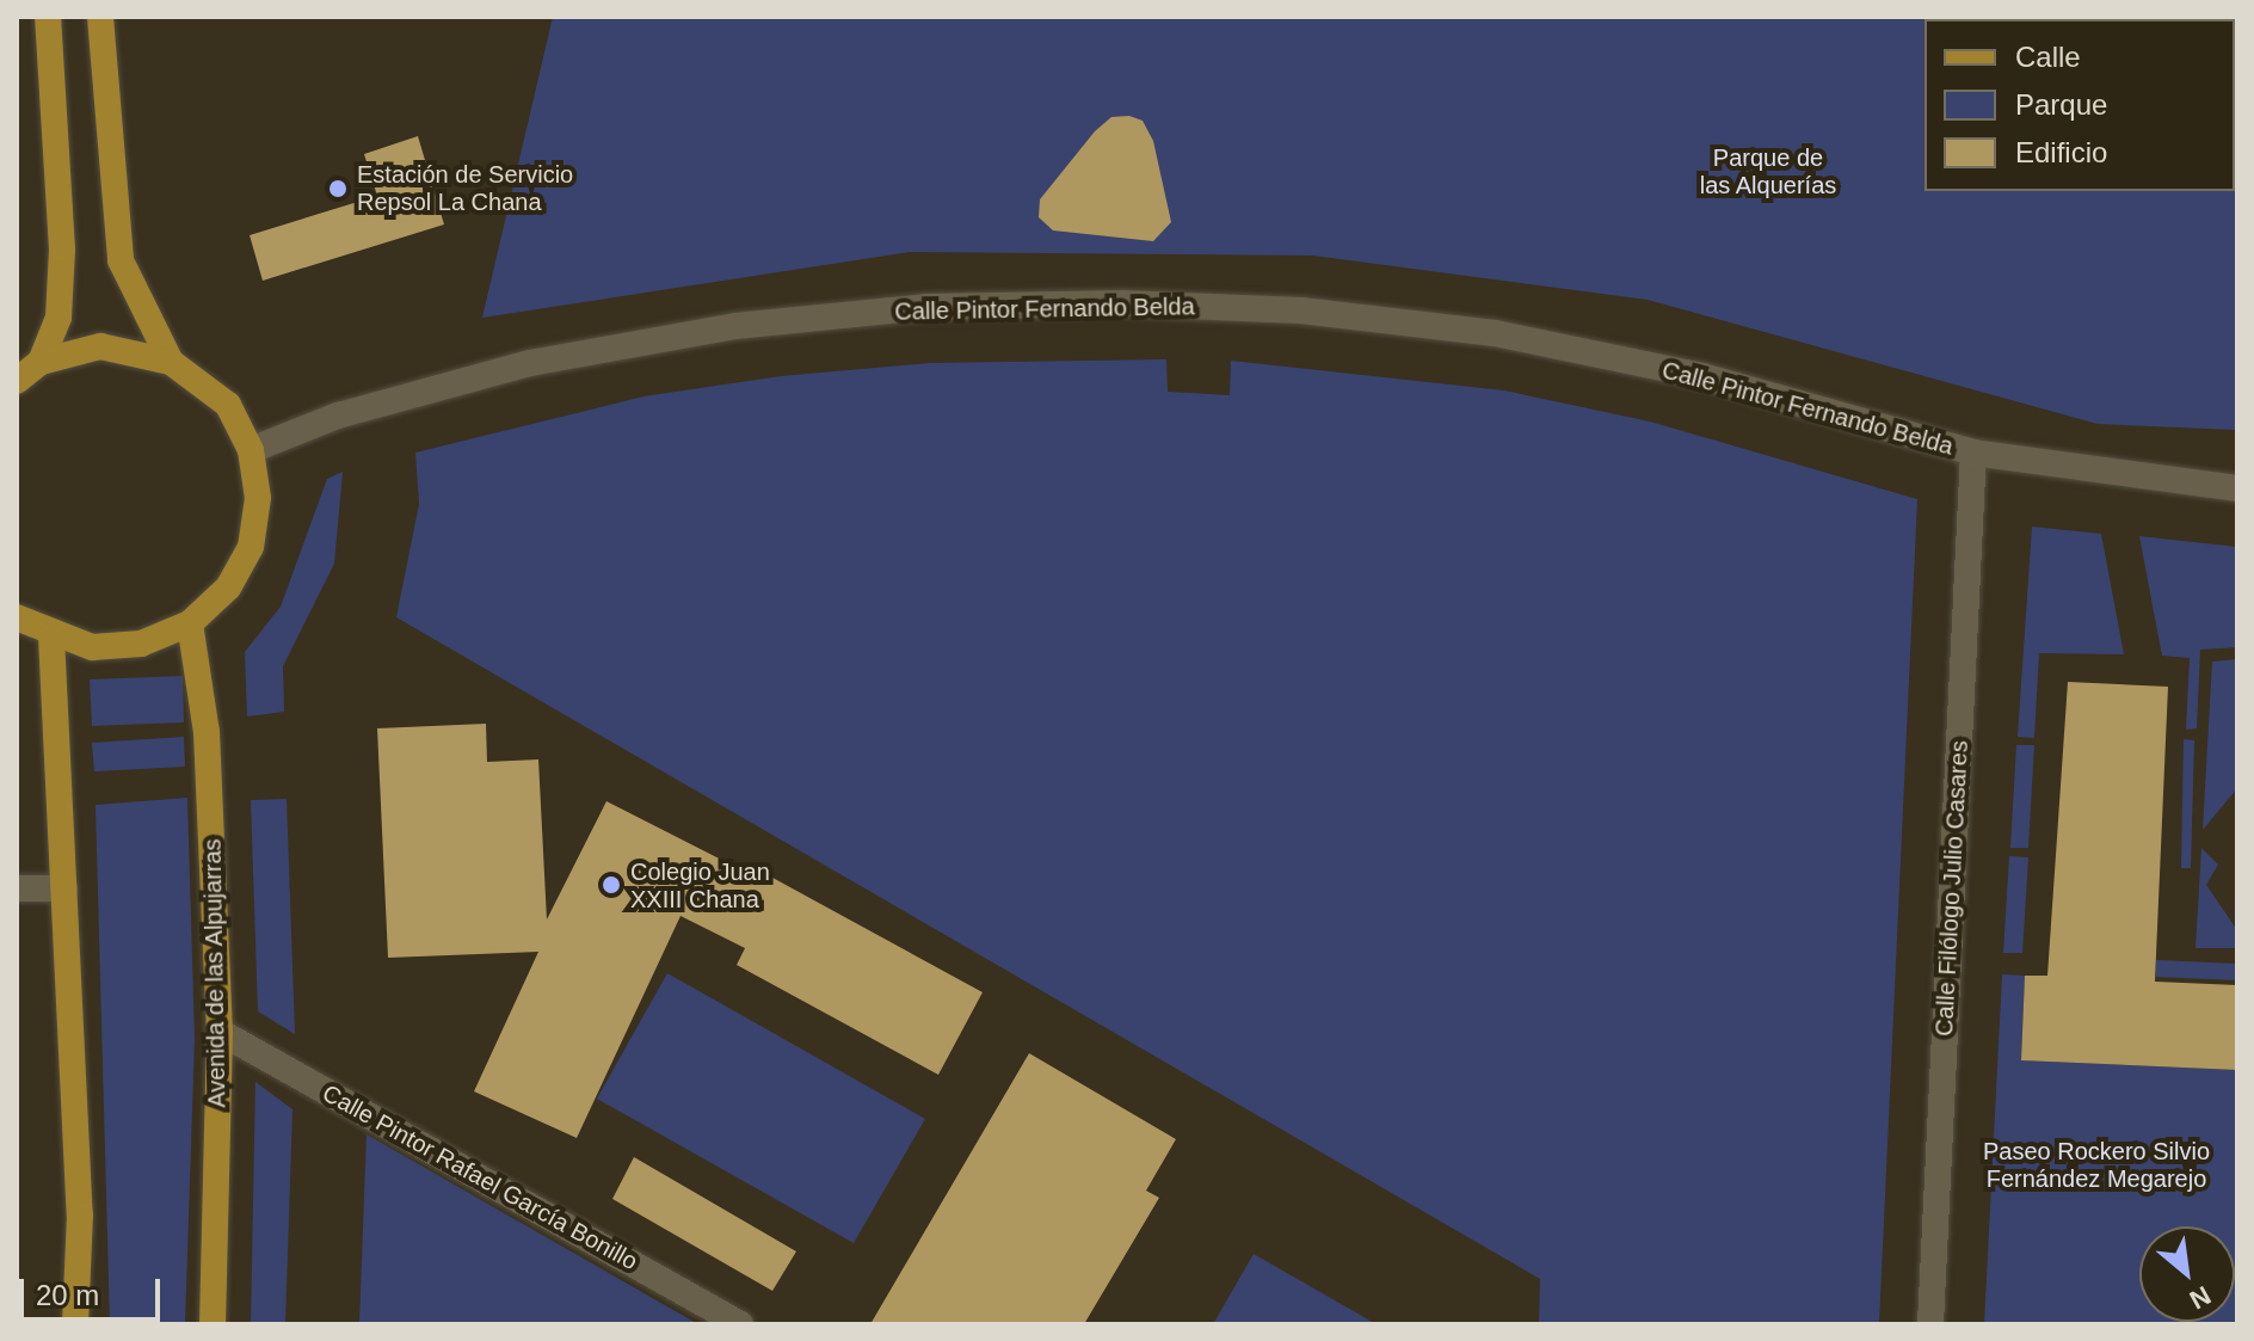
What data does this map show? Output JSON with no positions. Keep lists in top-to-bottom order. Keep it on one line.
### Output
{"streets":{"main road":["Avenida de las Alpujarras"],"street":["Calle Pintor Fernando Belda","Calle Filólogo Julio Casares","Calle Pintor Rafael García Bonillo"]},"crossings":[["Calle Pintor Fernando Belda","Calle Filólogo Julio Casares"],["Avenida de las Alpujarras","Calle Pintor Rafael García Bonillo"]],"parks":["Parque de las Alquerías","Paseo Rockero Silvio Fernández Megarejo"],"places":["Estación de Servicio Repsol La Chana","Colegio Juan XXIII Chana"],"legend":["Calle","Parque","Edificio"],"scale_bar":"20 m","north":"bottom right"}
